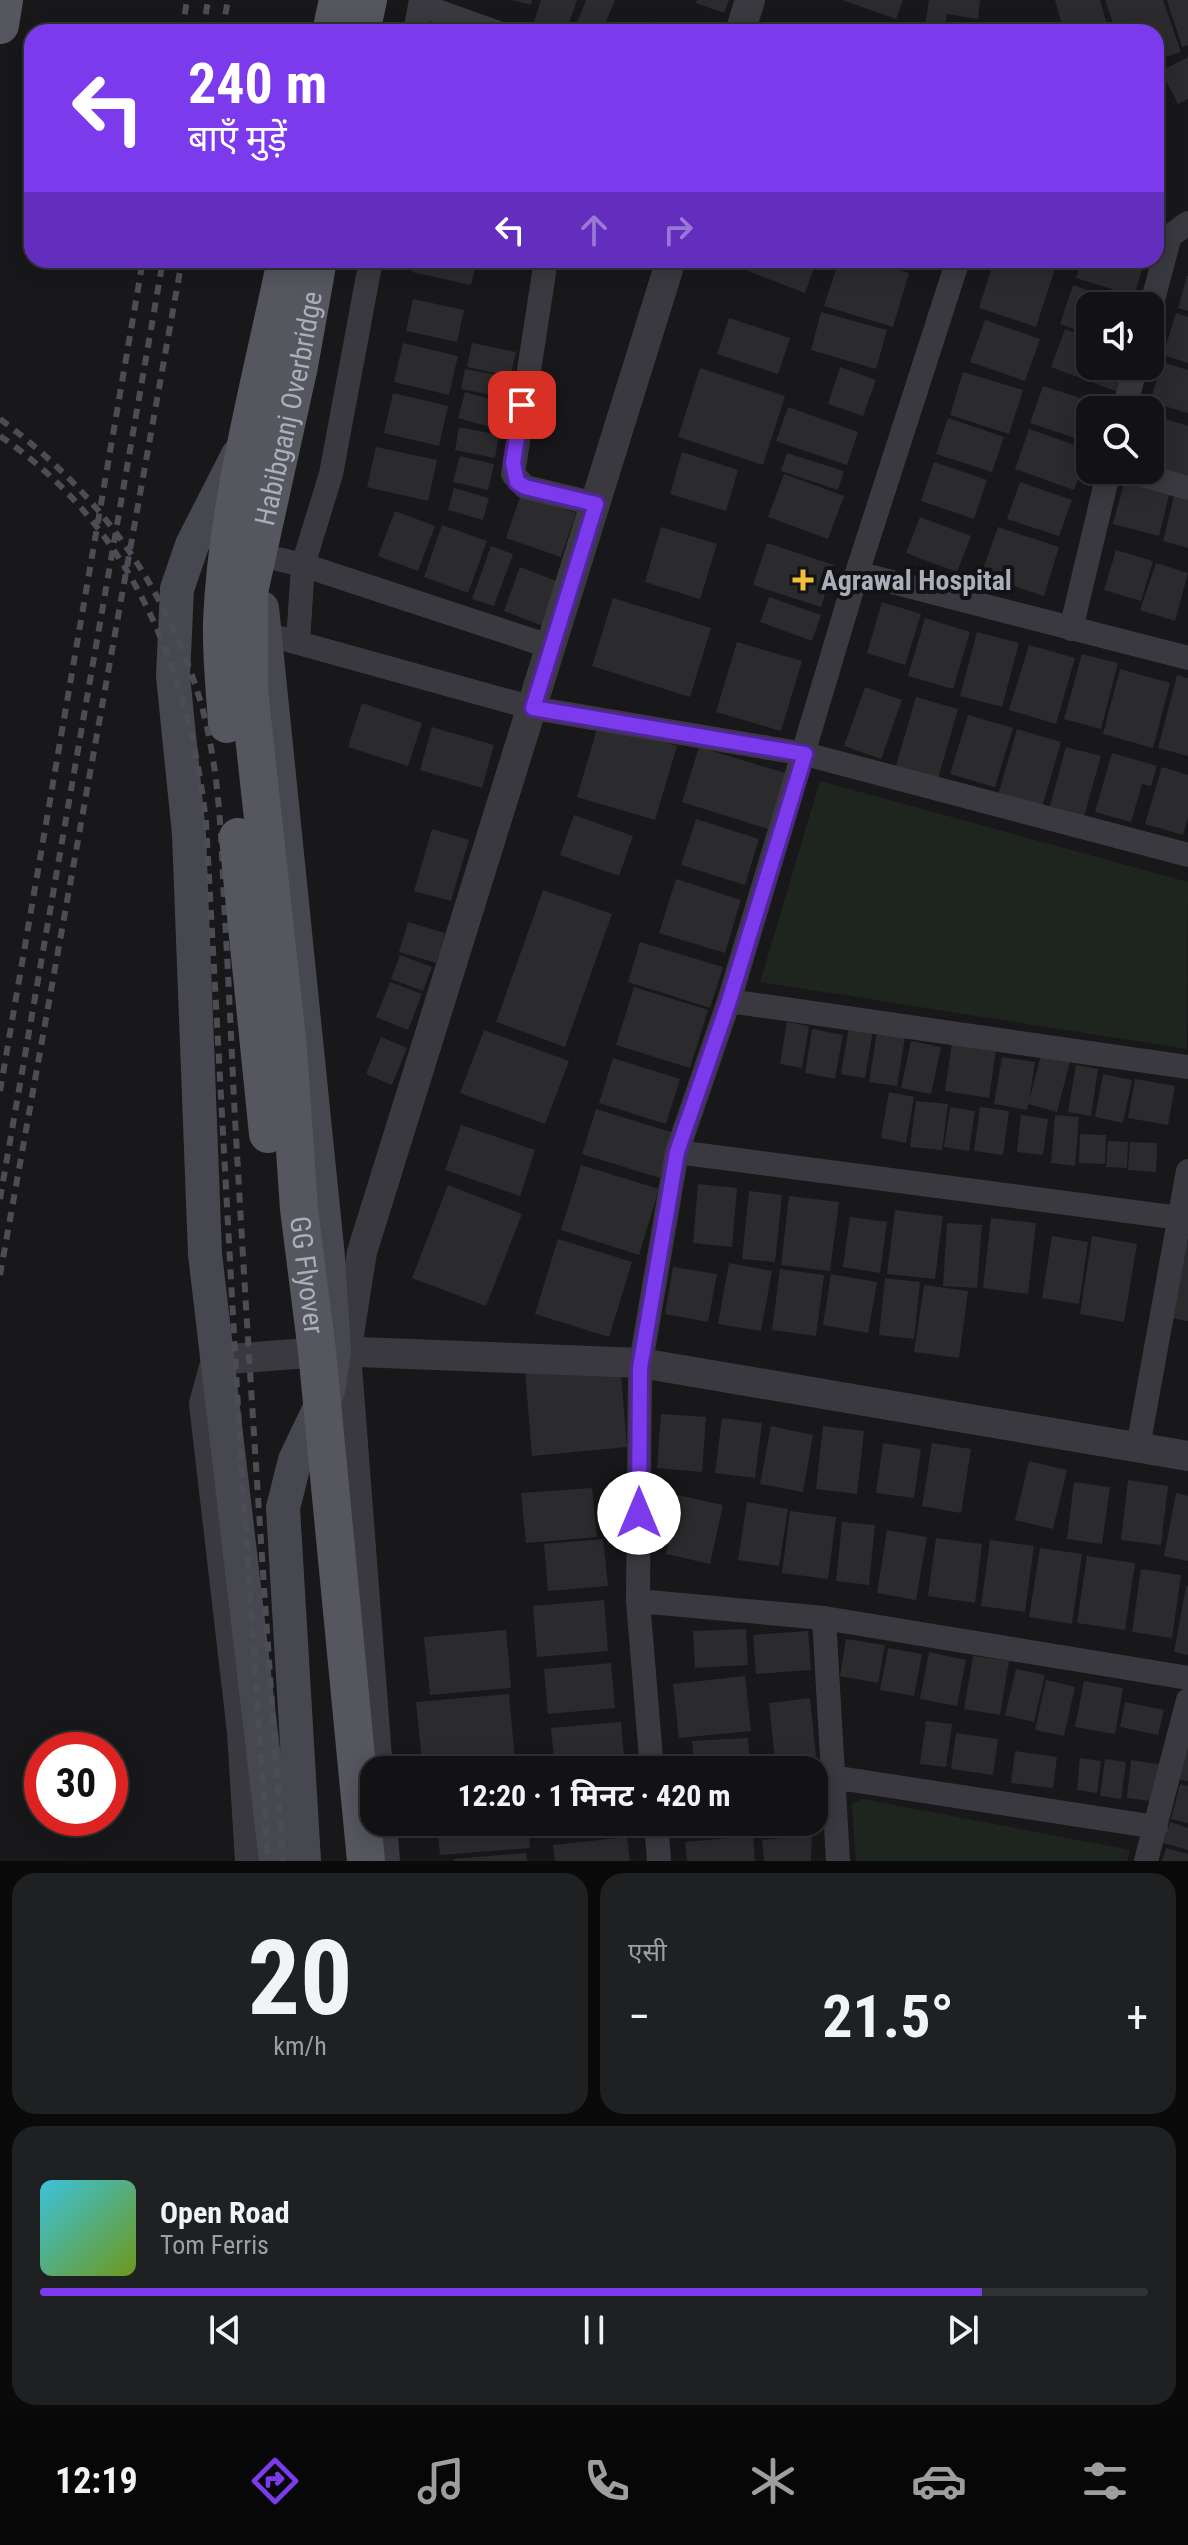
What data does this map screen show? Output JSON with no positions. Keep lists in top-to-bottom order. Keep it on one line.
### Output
{"streets":{"main road":["Habibganj Overbridge","GG Flyover"]},"crossings":[["Habibganj Overbridge","GG Flyover"]],"places":{"health":["Agrawal Hospital"]},"page":{"turn":["240 m","बाएँ मुड़ें"],"limit":"30","trip":"12:20 · 1 मिनट · 420 m","tile":[["20","km/h"],"एसी"],"heat":["−","21.5°","+"],"song":["Open Road","Tom Ferris"],"tabs":"12:19"}}
